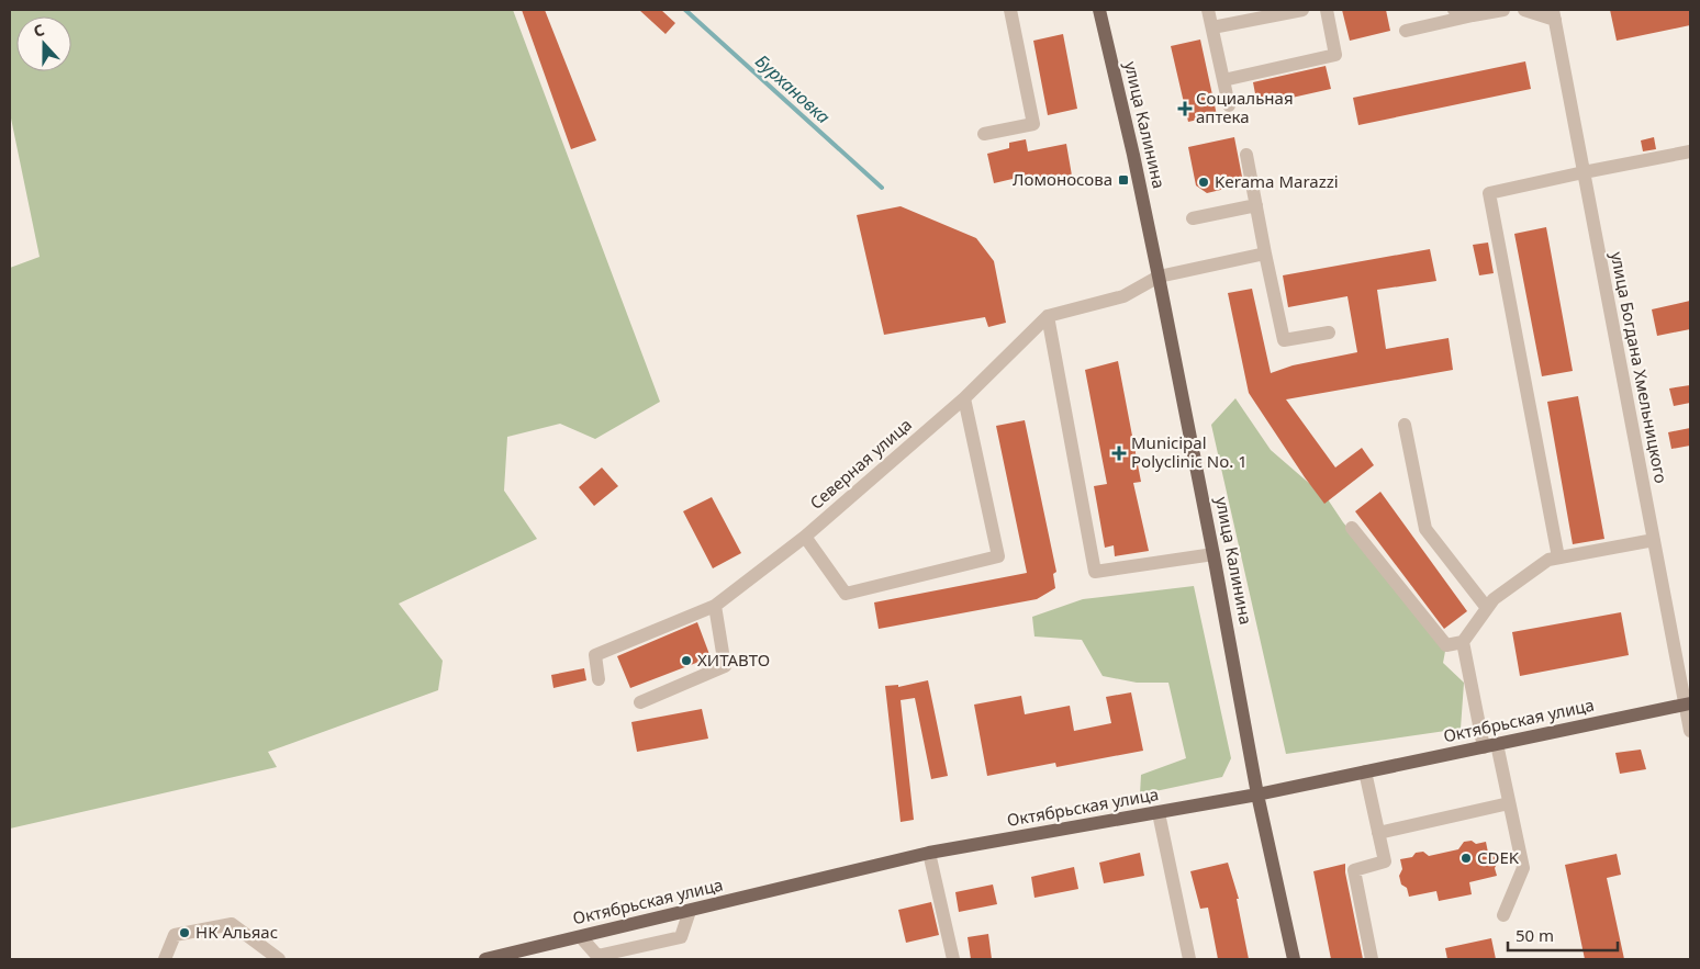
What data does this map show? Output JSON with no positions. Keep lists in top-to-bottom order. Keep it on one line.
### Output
{"streets":{"main road":["улица Калинина","Октябрьская улица"],"street":["улица Богдана Хмельницкого","Северная улица"]},"crossings":[["улица Калинина","Северная улица"],["улица Калинина","Октябрьская улица"],["улица Богдана Хмельницкого","Октябрьская улица"]],"water":["Бурхановка"],"places":{"health":["Социальная аптека","Municipal Polyclinic No. 1"],"transit":["Ломоносова"],"other":["Kerama Marazzi","ХИТАВТО","CDEK","НК Альяас"]},"scale_bar":"50 m","north":"top"}
